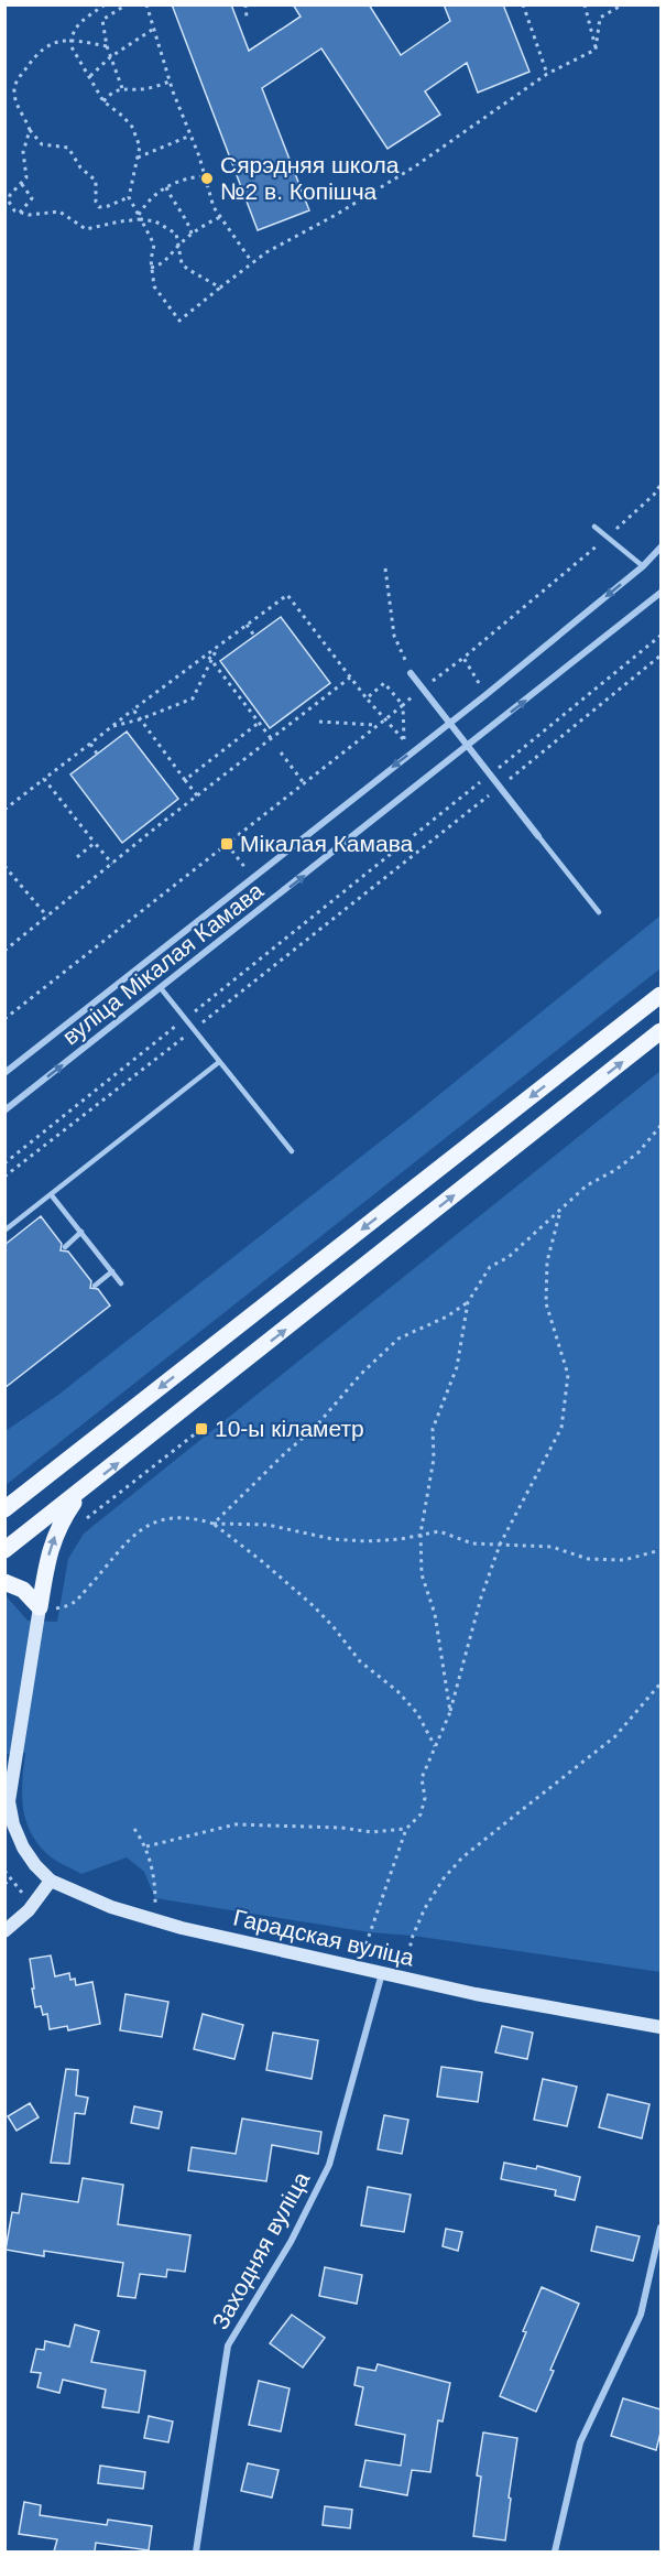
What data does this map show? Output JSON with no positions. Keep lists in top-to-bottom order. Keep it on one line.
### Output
{"streets":{"street":["вуліца Мікалая Камава","Гарадская вуліца","Заходняя вуліца"]},"crossings":[["Гарадская вуліца","Заходняя вуліца"]],"places":{"other":["Сярэдняя школа №2 в. Копішча"],"transit":["Мікалая Камава","10-ы кіламетр"]}}
